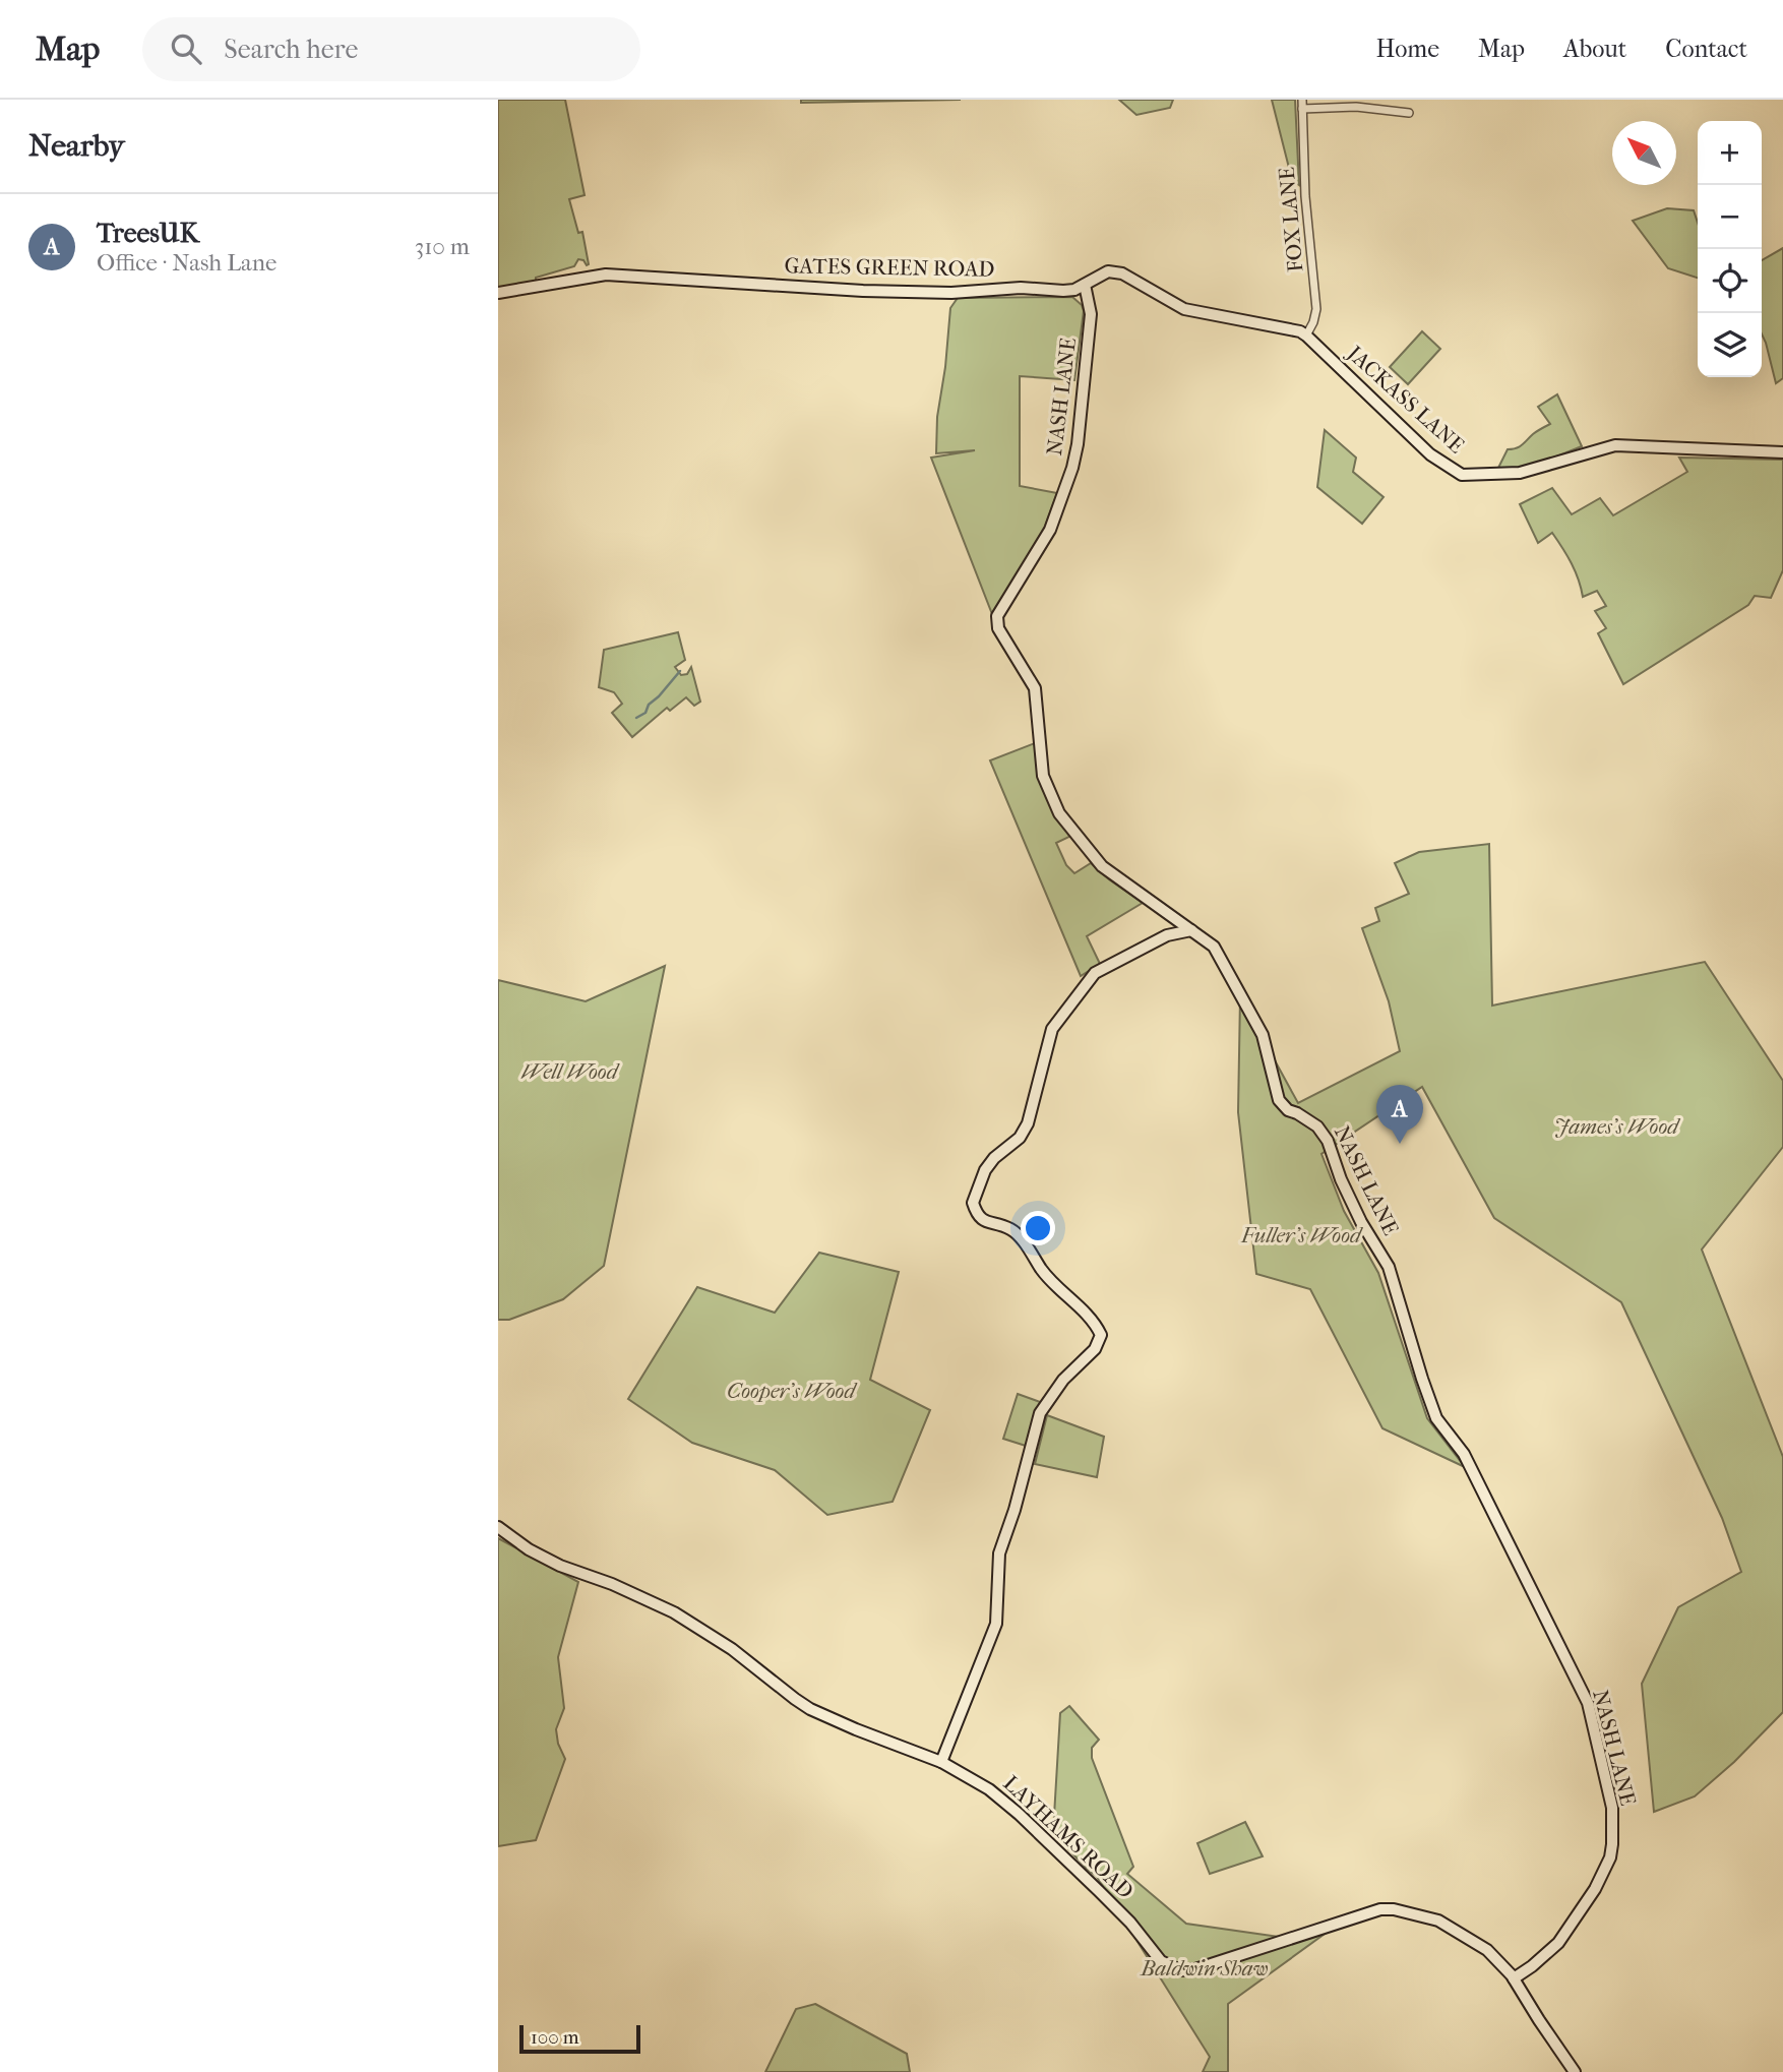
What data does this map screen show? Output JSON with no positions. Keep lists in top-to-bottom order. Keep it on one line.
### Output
{"streets":{"street":["FOX LANE","GATES GREEN ROAD","NASH LANE","JACKASS LANE","LAYHAMS ROAD"]},"crossings":[["FOX LANE","GATES GREEN ROAD"],["FOX LANE","JACKASS LANE"],["GATES GREEN ROAD","NASH LANE"],["GATES GREEN ROAD","JACKASS LANE"],["NASH LANE","LAYHAMS ROAD"]],"parks":["Well Wood","James's Wood","Fuller's Wood","Cooper's Wood","Baldwin Shaw"],"scale_bar":"100 m","north":"top left","page":{"header":"Map","search":"Search here","nav":["Home","Map","About","Contact"],"heading":"Nearby","map_buttons":["+","−"],"list":[{"mark":"A","name":"TreesUK","note":"Office · Nash Lane","value":"310 m"}],"pins":"A","scale":"100 m"}}
